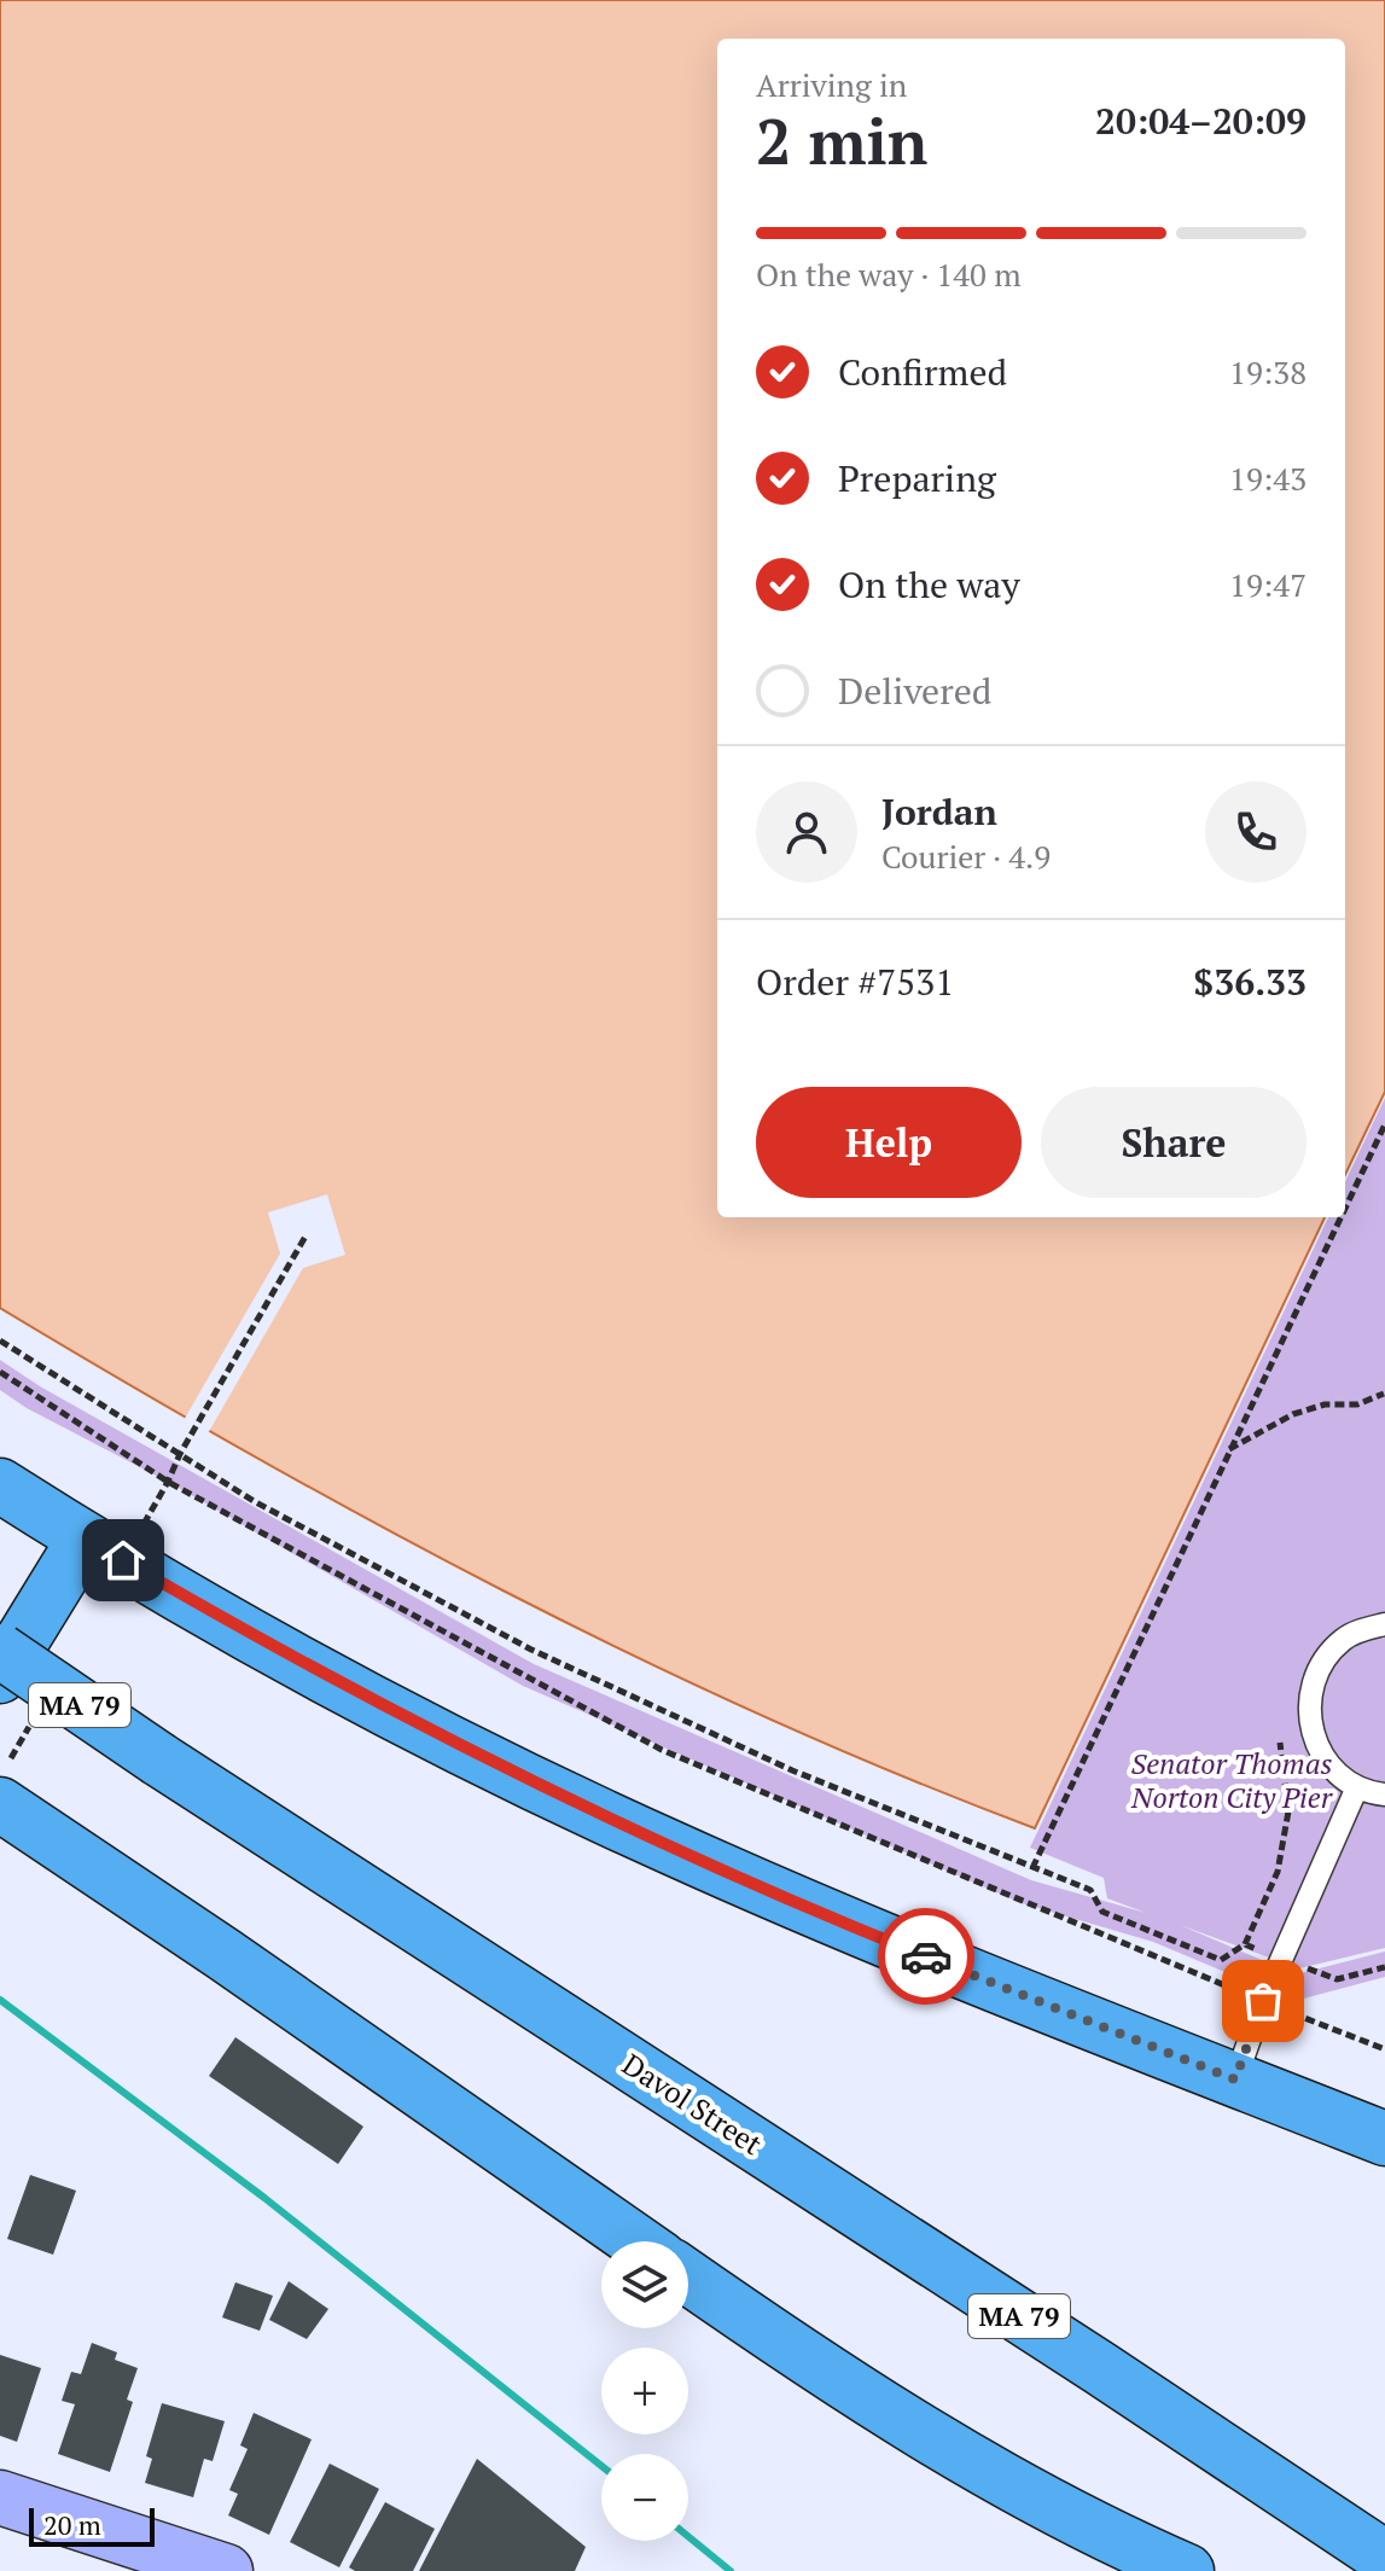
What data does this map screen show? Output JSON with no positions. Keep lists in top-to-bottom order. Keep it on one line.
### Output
{"streets":{"highway":["MA 79","Davol Street"]},"parks":["Senator Thomas Norton City Pier"],"scale_bar":"20 m","page":{"heading":["2 min","Arriving in","20:04–20:09"],"panel":["Jordan","Courier · 4.9","Order #7531","$36.33"],"bar":"On the way · 140 m","list":[["Confirmed","19:38"],["Preparing","19:43"],["On the way","19:47"],"Delivered"],"buttons":["Help","Share"],"map_buttons":["+","−"],"scale":"20 m"}}
